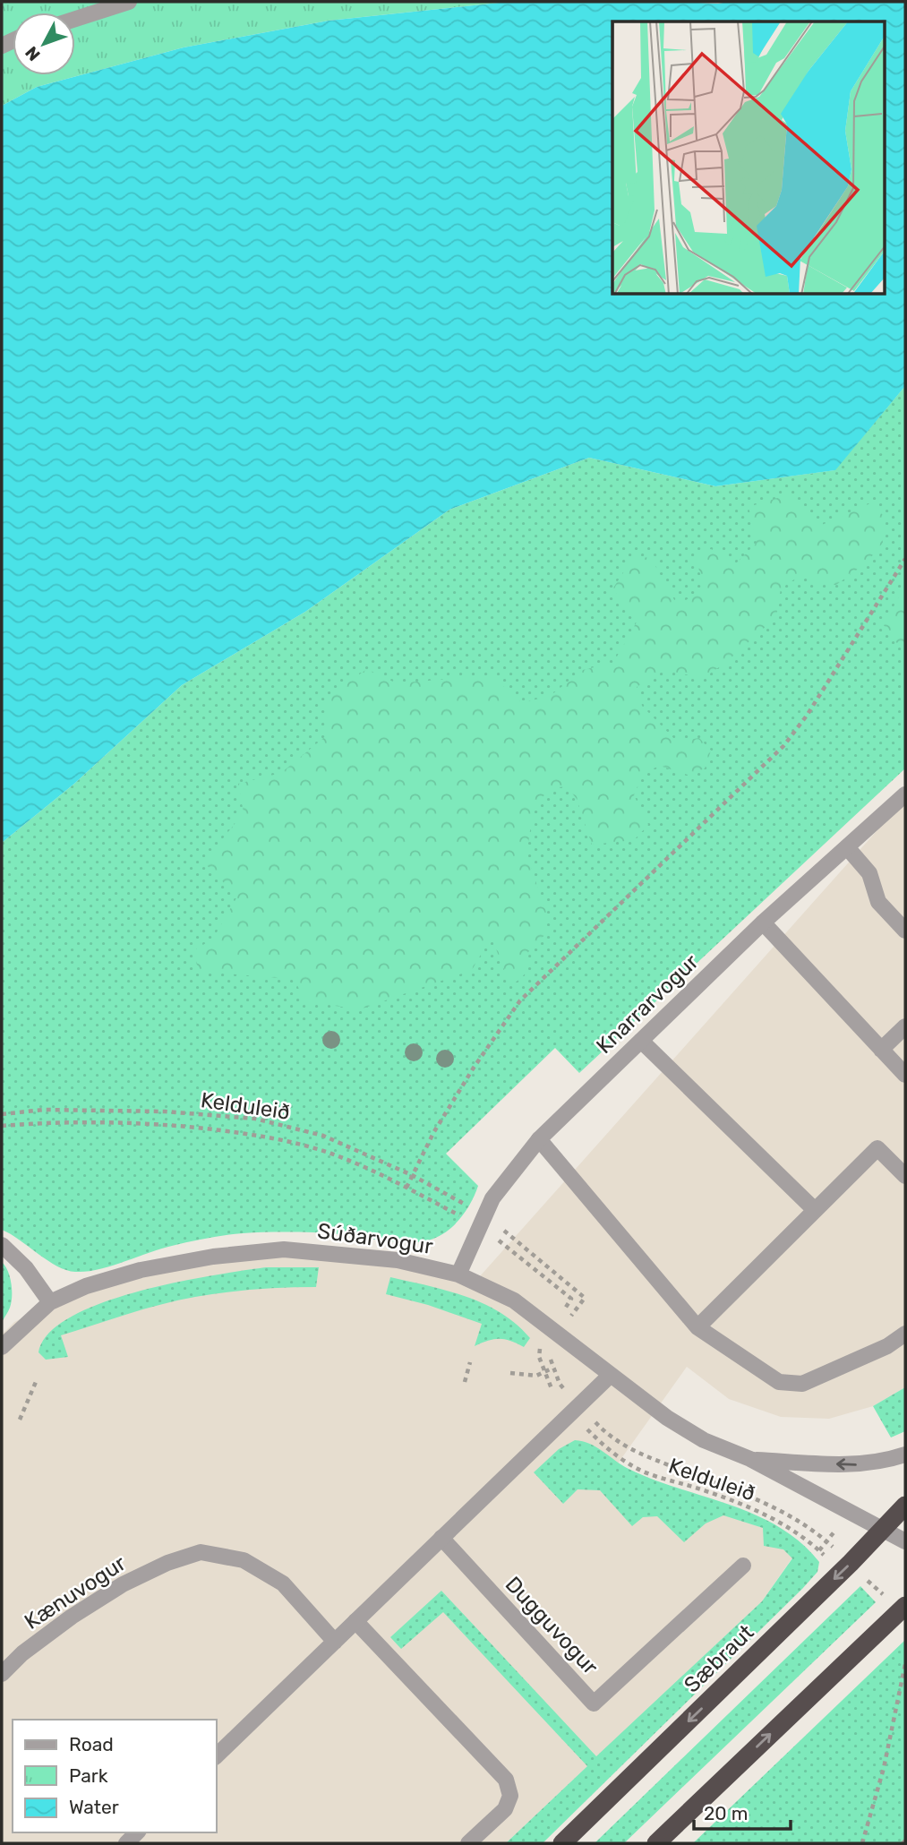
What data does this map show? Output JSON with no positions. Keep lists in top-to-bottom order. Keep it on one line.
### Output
{"streets":{"highway":["Sæbraut"],"street":["Knarrarvogur","Súðarvogur","Kænuvogur","Dugguvogur"],"path":["Kelduleið"]},"crossings":[["Knarrarvogur","Súðarvogur"],["Kelduleið","Sæbraut"],["Súðarvogur","Sæbraut"]],"legend":["Road","Park","Water"],"scale_bar":"20 m","north":"bottom left"}
